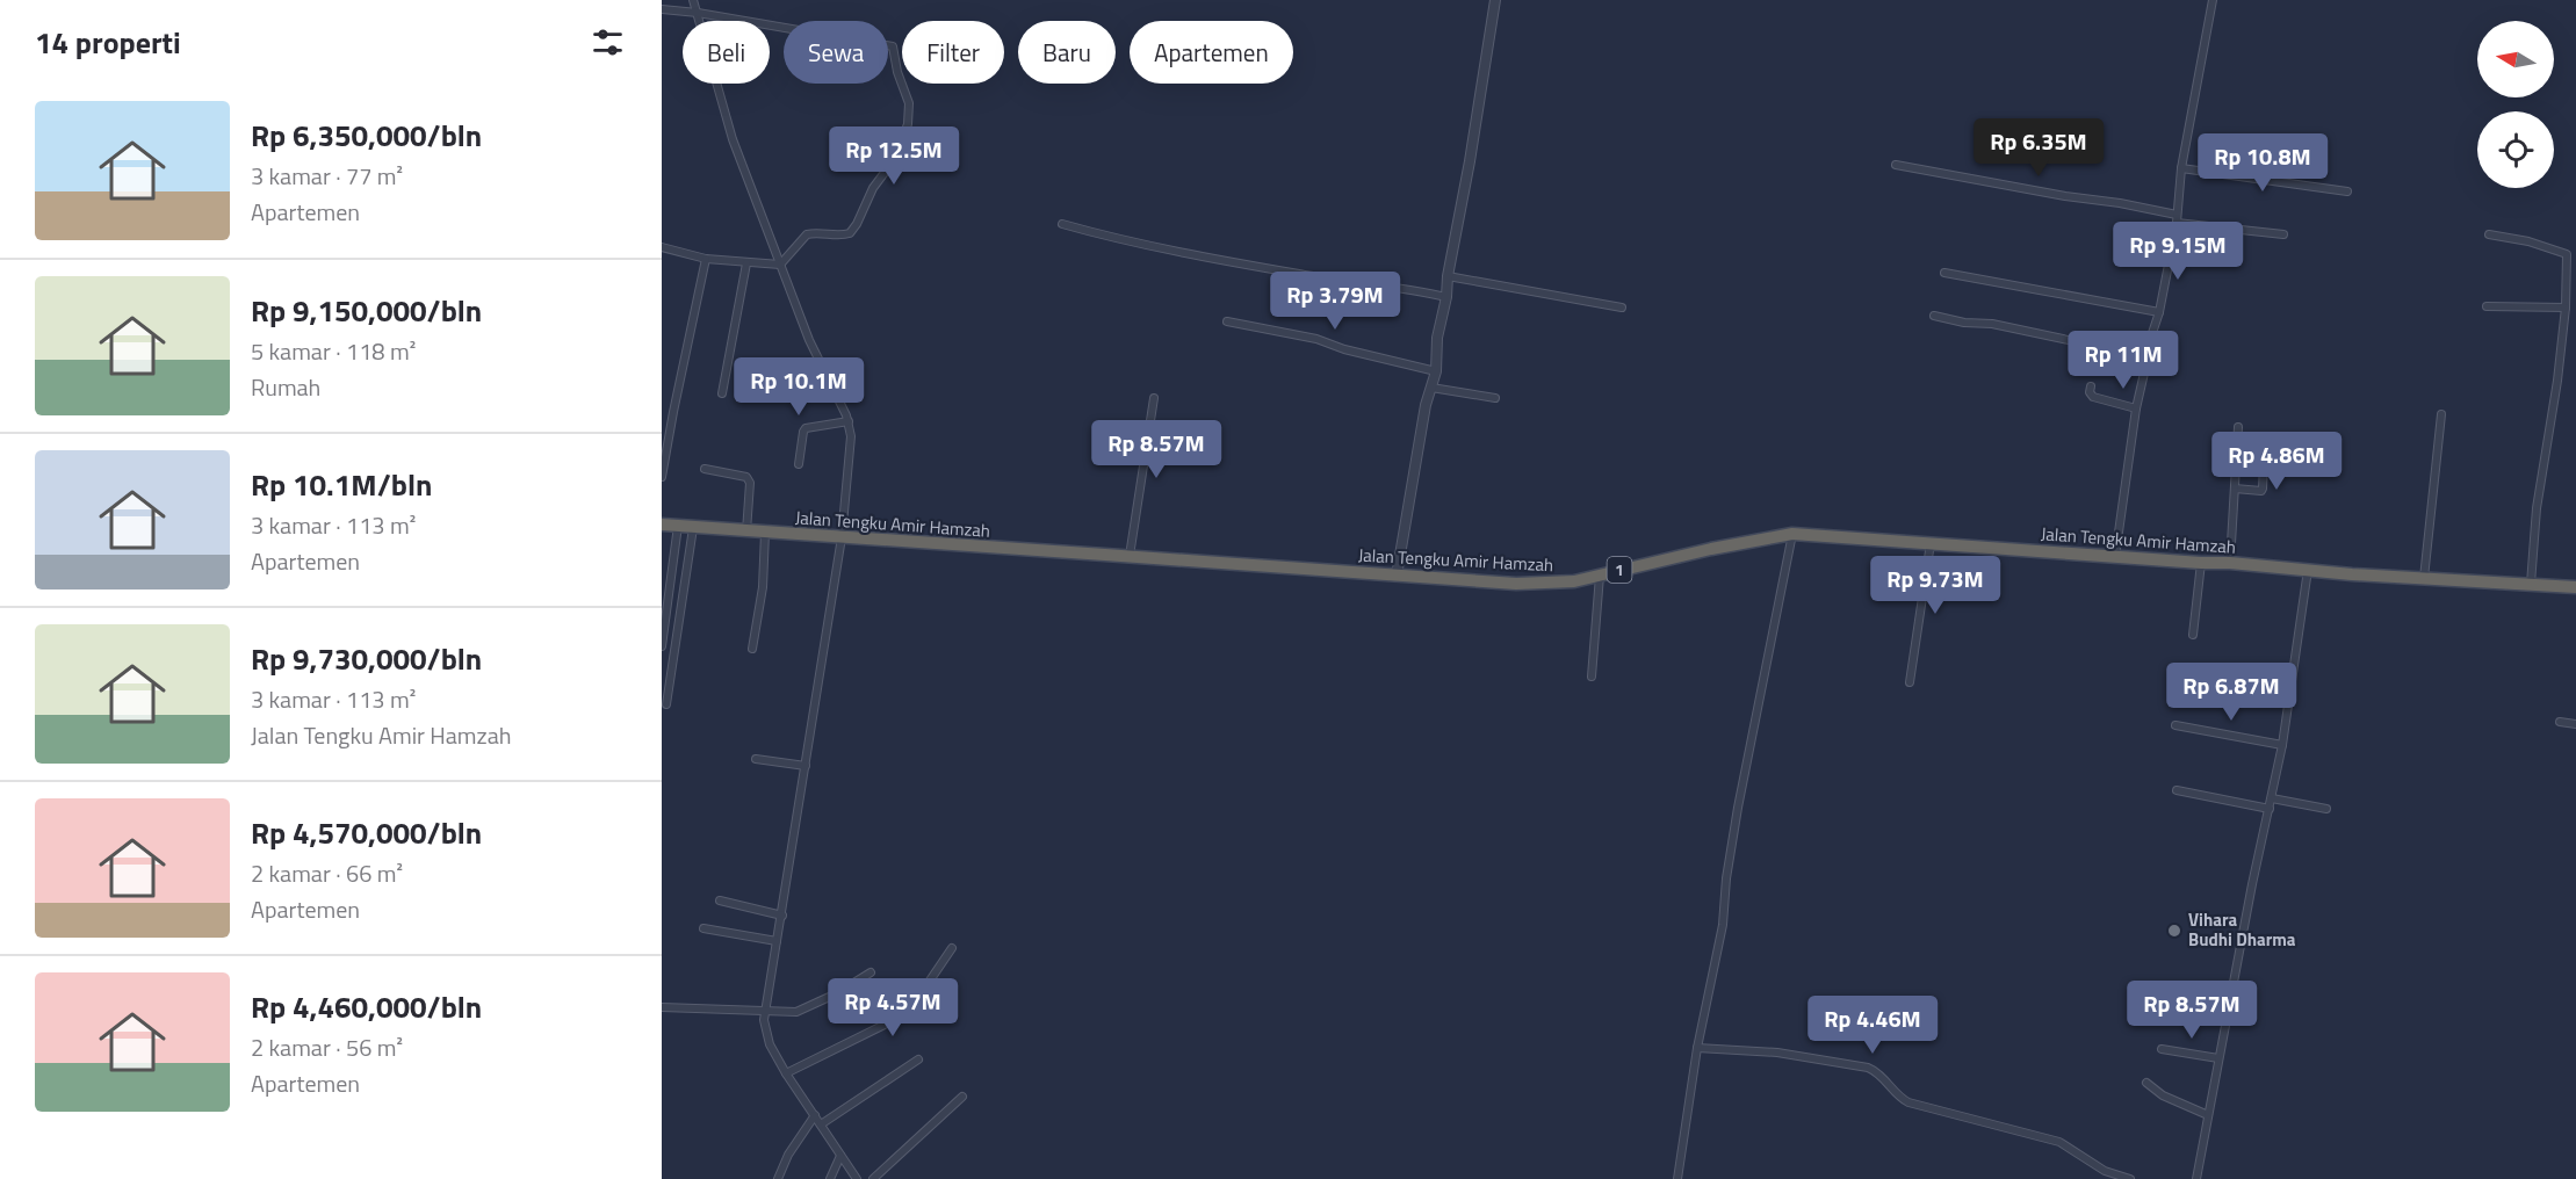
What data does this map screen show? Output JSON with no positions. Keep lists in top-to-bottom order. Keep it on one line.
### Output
{"streets":{"highway":["Jalan Tengku Amir Hamzah","1"]},"places":["Vihara Budhi Dharma"],"north":"left","page":{"heading":"14 properti","chip":["Beli","Sewa","Filter","Baru","Apartemen"],"list":[{"name":"Rp 6,350,000/bln","note":"3 kamar · 77 m² · Apartemen"},{"name":"Rp 9,150,000/bln","note":"5 kamar · 118 m² · Rumah"},{"name":"Rp 10.1M/bln","note":"3 kamar · 113 m² · Apartemen"},{"name":"Rp 9,730,000/bln","note":"3 kamar · 113 m² · Jalan Tengku Amir Hamzah"},{"name":"Rp 4,570,000/bln","note":"2 kamar · 66 m² · Apartemen"},{"name":"Rp 4,460,000/bln","note":"2 kamar · 56 m² · Apartemen"}],"price":["Rp 6.35M","Rp 12.5M","Rp 10.8M","Rp 9.15M","Rp 3.79M","Rp 11M","Rp 10.1M","Rp 8.57M","Rp 4.86M","Rp 9.73M","Rp 6.87M","Rp 4.57M","Rp 8.57M","Rp 4.46M"]}}
